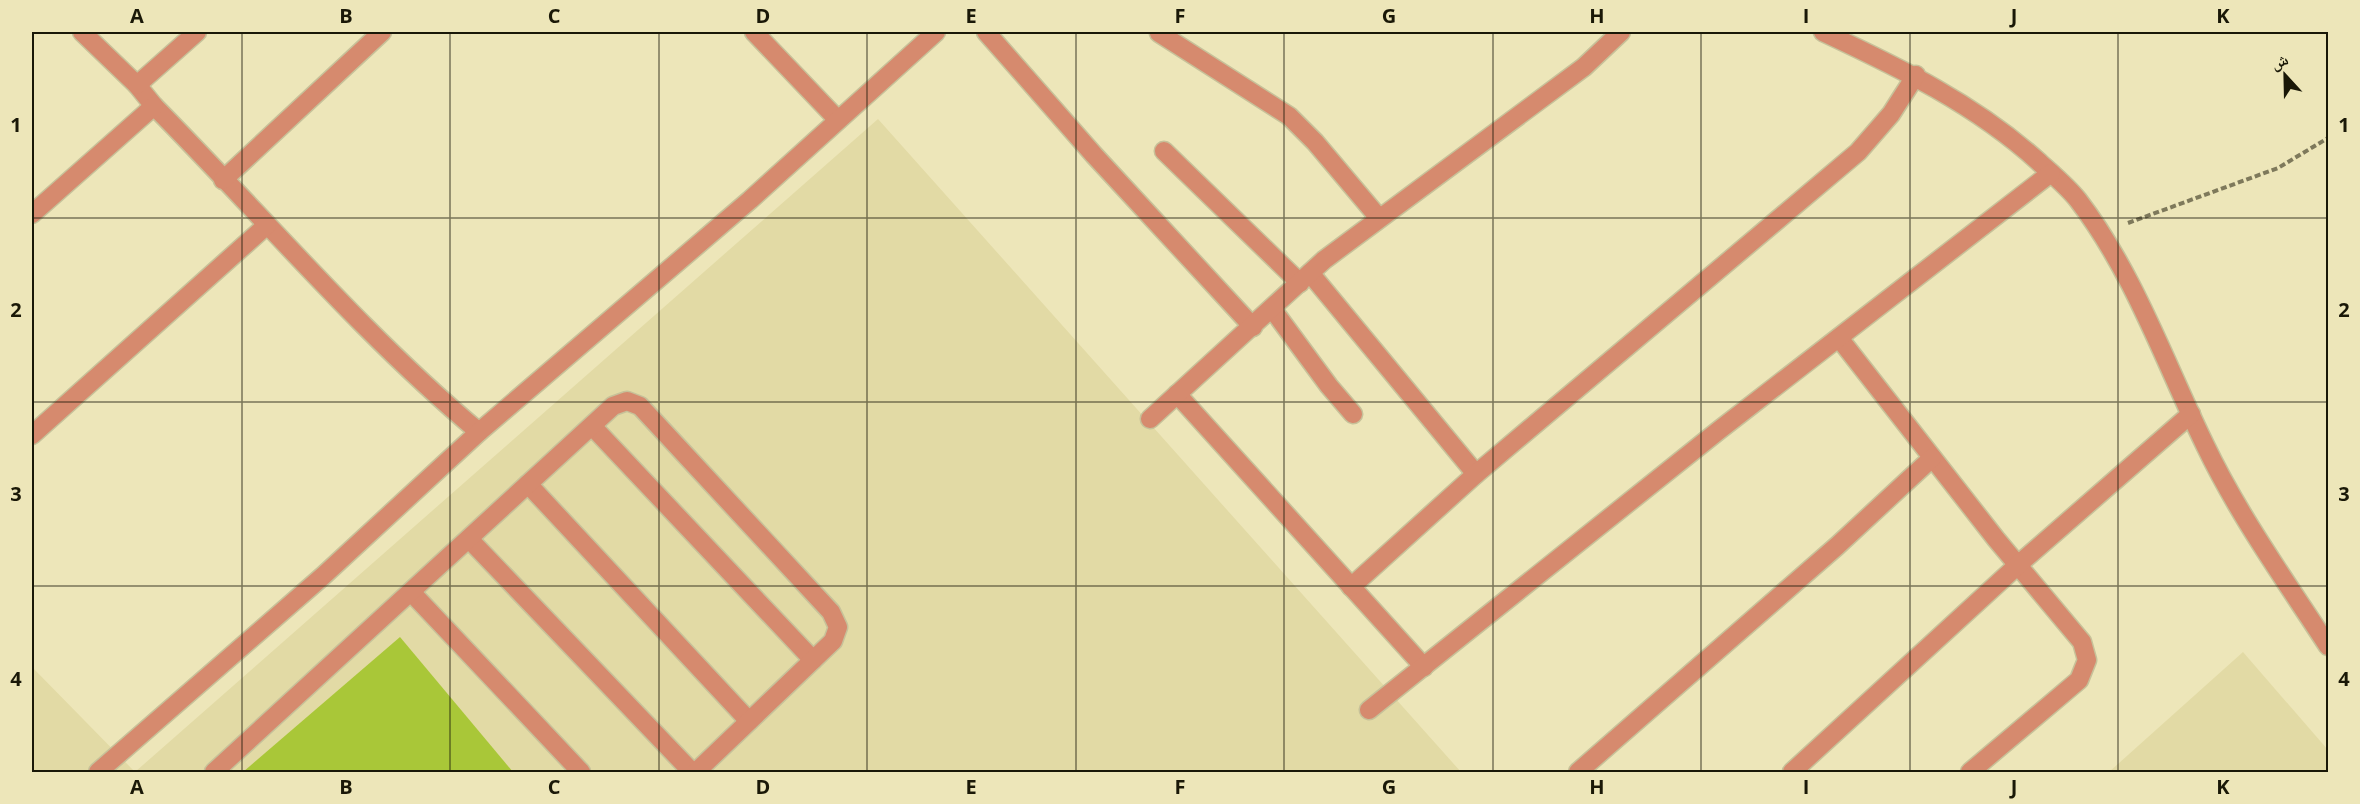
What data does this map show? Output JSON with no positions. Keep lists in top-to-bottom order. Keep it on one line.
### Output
{"north":"top","grid":{"columns":["A","B","C","D","E","F","G","H","I","J","K"],"rows":["1","2","3","4"]}}
